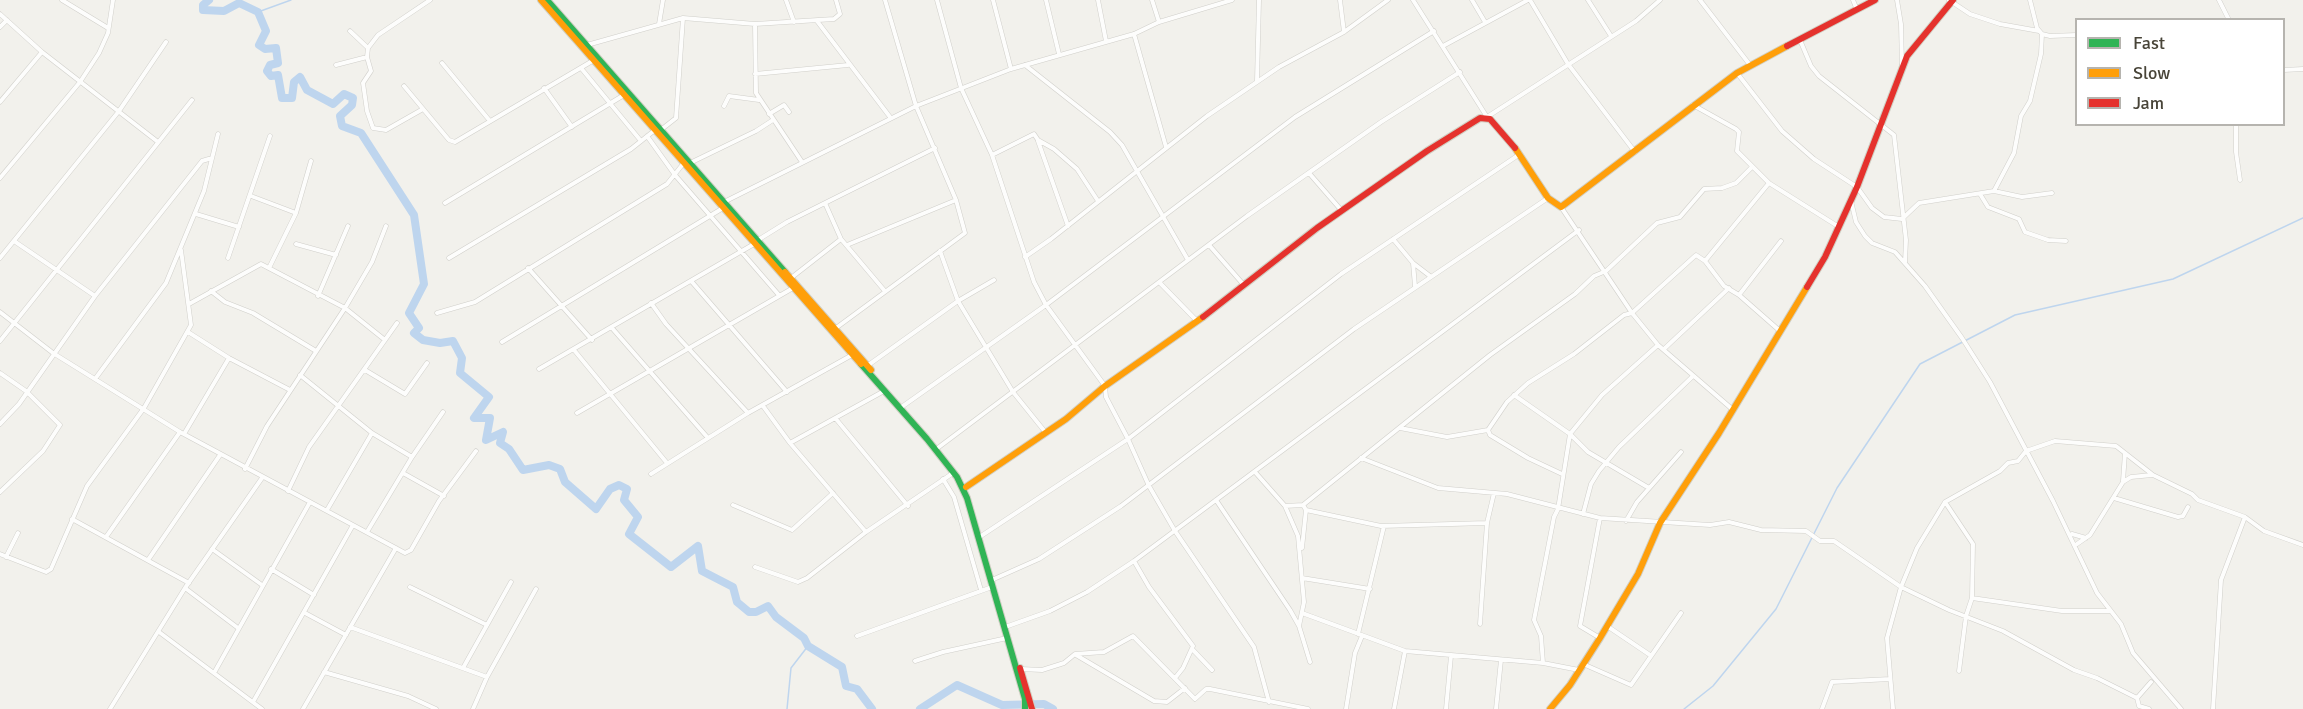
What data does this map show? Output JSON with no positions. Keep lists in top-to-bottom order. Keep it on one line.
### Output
{"legend":["Fast","Slow","Jam"]}
